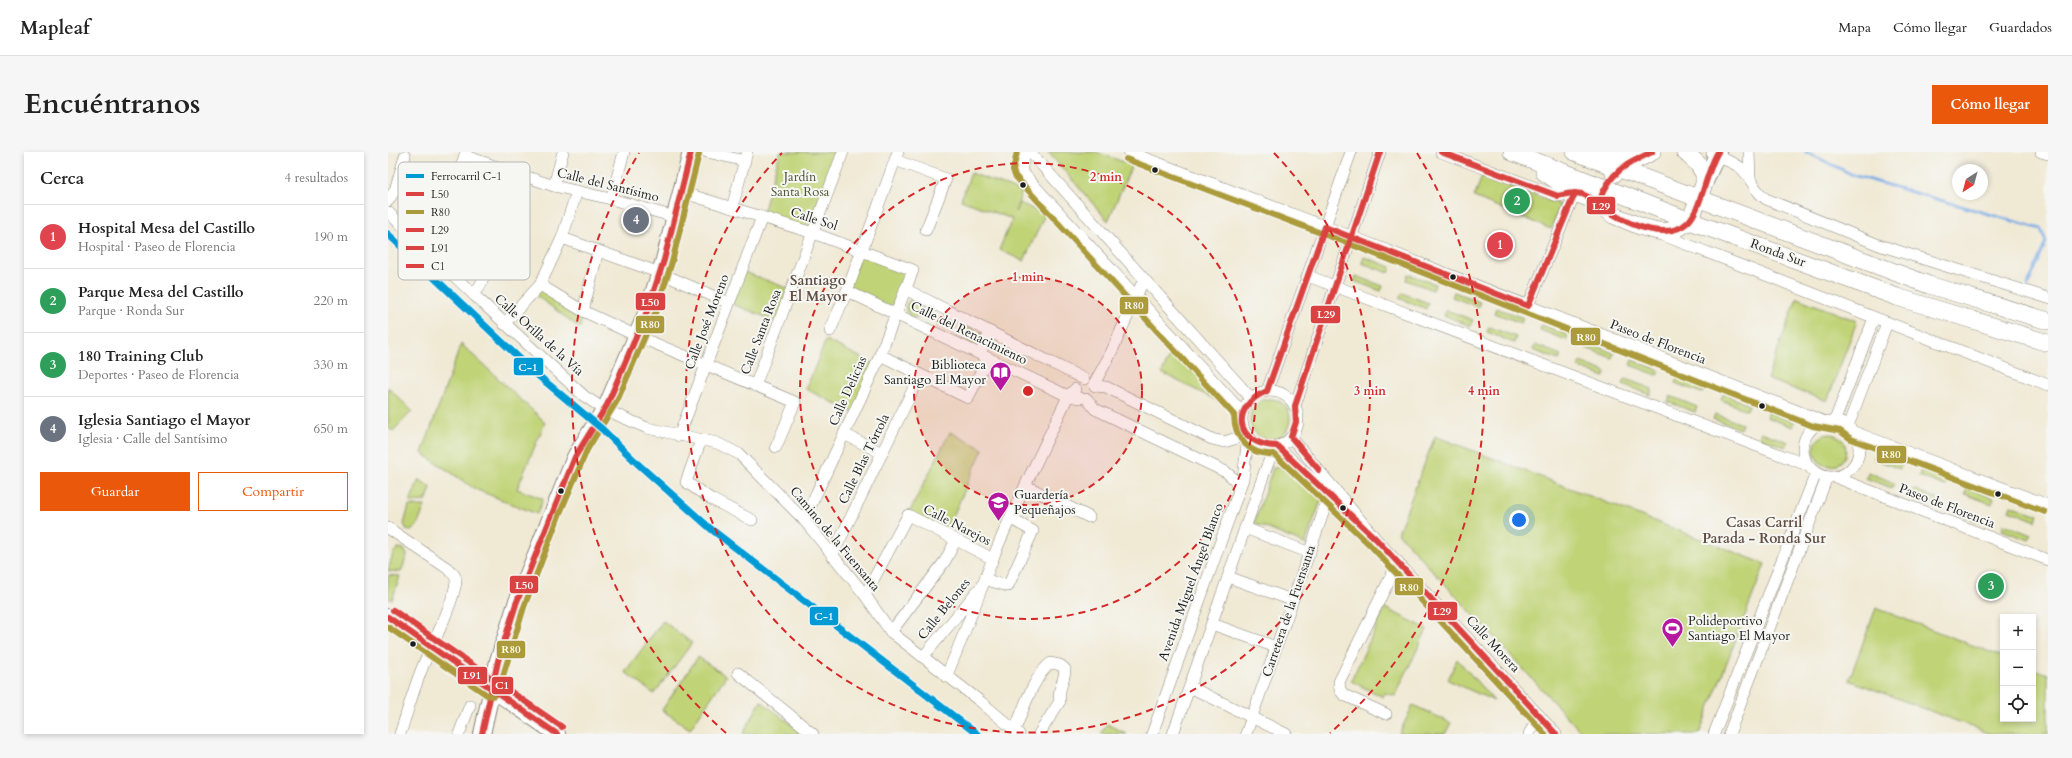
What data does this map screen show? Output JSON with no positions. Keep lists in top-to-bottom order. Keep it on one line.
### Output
{"streets":{"main road":["Ronda Sur"],"street":["Calle del Santísimo","Calle Sol","Calle José Moreno","Calle Santa Rosa","Calle del Renacimiento","Calle Orilla de la Vía","Paseo de Florencia","Calle Delicias","Calle Blas Tórtola","Calle Narejos","Camino de la Fuensanta","Avenida Miguel Ángel Blanco","Calle Belones","Carretera de la Fuensanta","Calle Morera"]},"crossings":[["Calle Sol","Calle José Moreno"],["Calle Sol","Calle Santa Rosa"],["Calle Sol","Calle Delicias"],["Calle José Moreno","Camino de la Fuensanta"],["Calle del Renacimiento","Calle Delicias"],["Calle del Renacimiento","Avenida Miguel Ángel Blanco"],["Calle Orilla de la Vía","Camino de la Fuensanta"],["Calle Delicias","Camino de la Fuensanta"],["Calle Blas Tórtola","Camino de la Fuensanta"],["Calle Narejos","Camino de la Fuensanta"],["Camino de la Fuensanta","Calle Belones"],["Avenida Miguel Ángel Blanco","Calle Morera"],["Carretera de la Fuensanta","Calle Morera"]],"districts":["Santiago El Mayor","Casas Carril Parada - Ronda Sur"],"parks":["Jardín Santa Rosa"],"places":{"library":["Biblioteca Santiago El Mayor"],"school or university":["Guardería Pequeñajos"],"sports":["Polideportivo Santiago El Mayor"]},"lines":["transit line L50","transit line R80","transit line L29","rail line C-1","transit line C1","transit line L91"],"legend":["Ferrocarril C-1","L50","R80","L29","L91","C1"],"north":"bottom left","page":{"header":"Mapleaf","nav":["Mapa","Cómo llegar","Guardados"],"title":"Encuéntranos","buttons":["Cómo llegar",["Guardar","Compartir"]],"heading":["Cerca","4 resultados"],"pins":["2","4","1","3"],"list":[{"mark":"1","name":"Hospital Mesa del Castillo","note":"Hospital · Paseo de Florencia","value":"190 m"},{"mark":"2","name":"Parque Mesa del Castillo","note":"Parque · Ronda Sur","value":"220 m"},{"mark":"3","name":"180 Training Club","note":"Deportes · Paseo de Florencia","value":"330 m"},{"mark":"4","name":"Iglesia Santiago el Mayor","note":"Iglesia · Calle del Santísimo","value":"650 m"}],"map_buttons":["+","−"]},"rings":["2 min","1 min","3 min","4 min"]}
